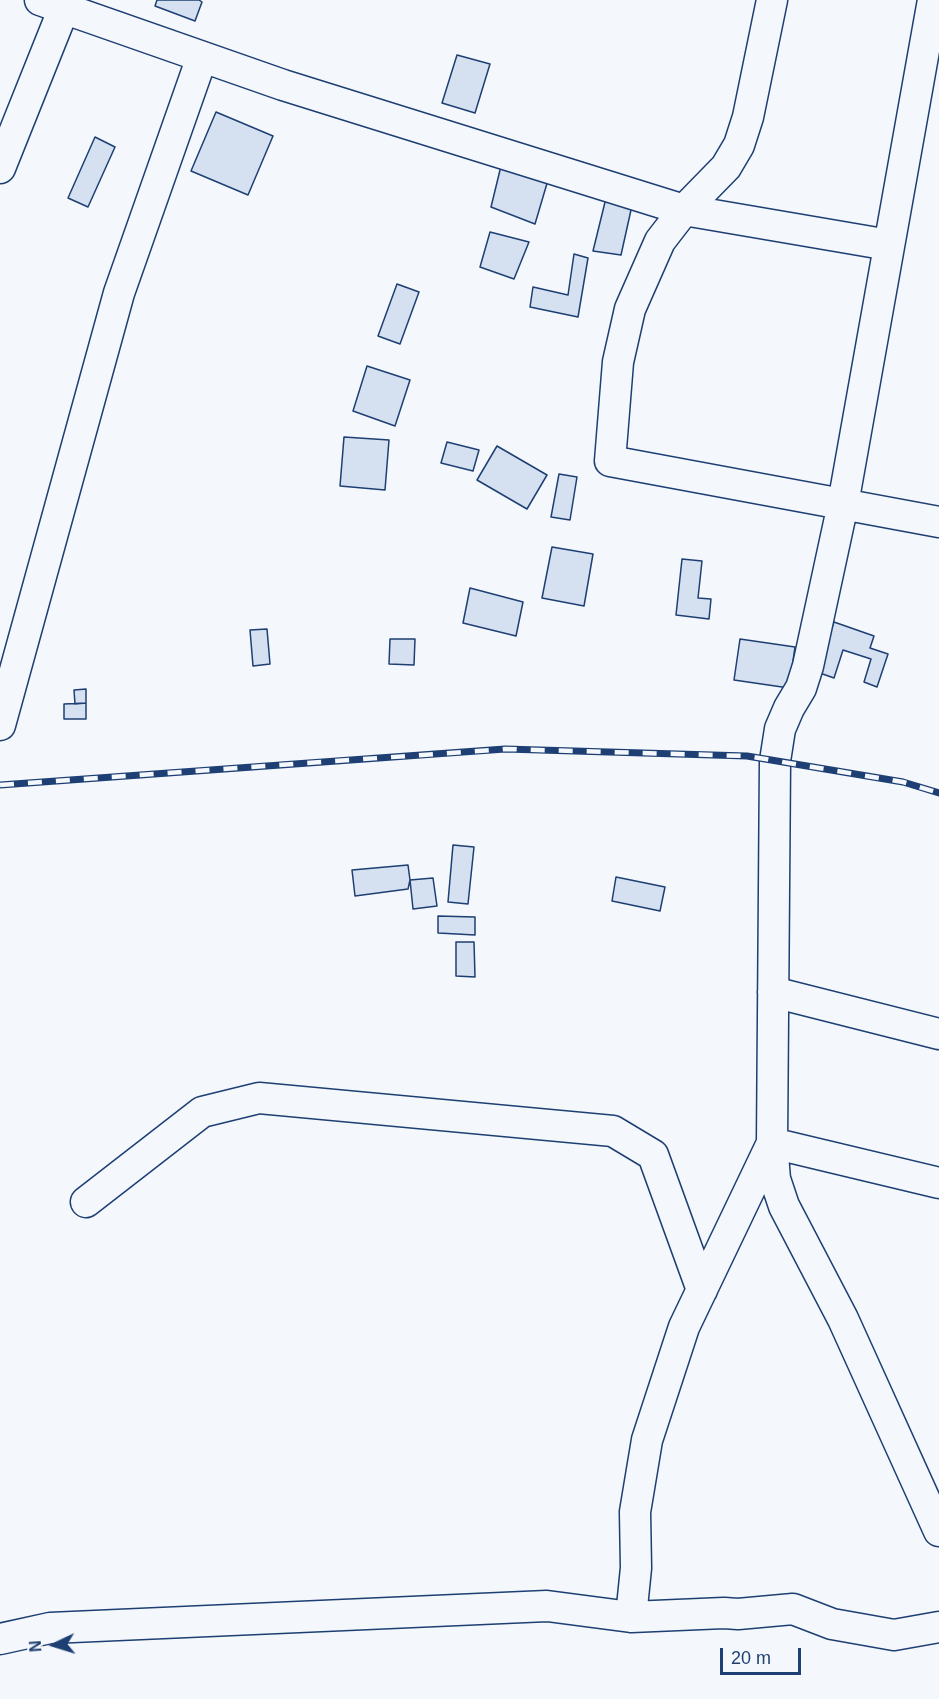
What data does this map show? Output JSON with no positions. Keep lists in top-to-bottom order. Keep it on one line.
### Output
{"scale_bar":"20 m","north":"left"}
